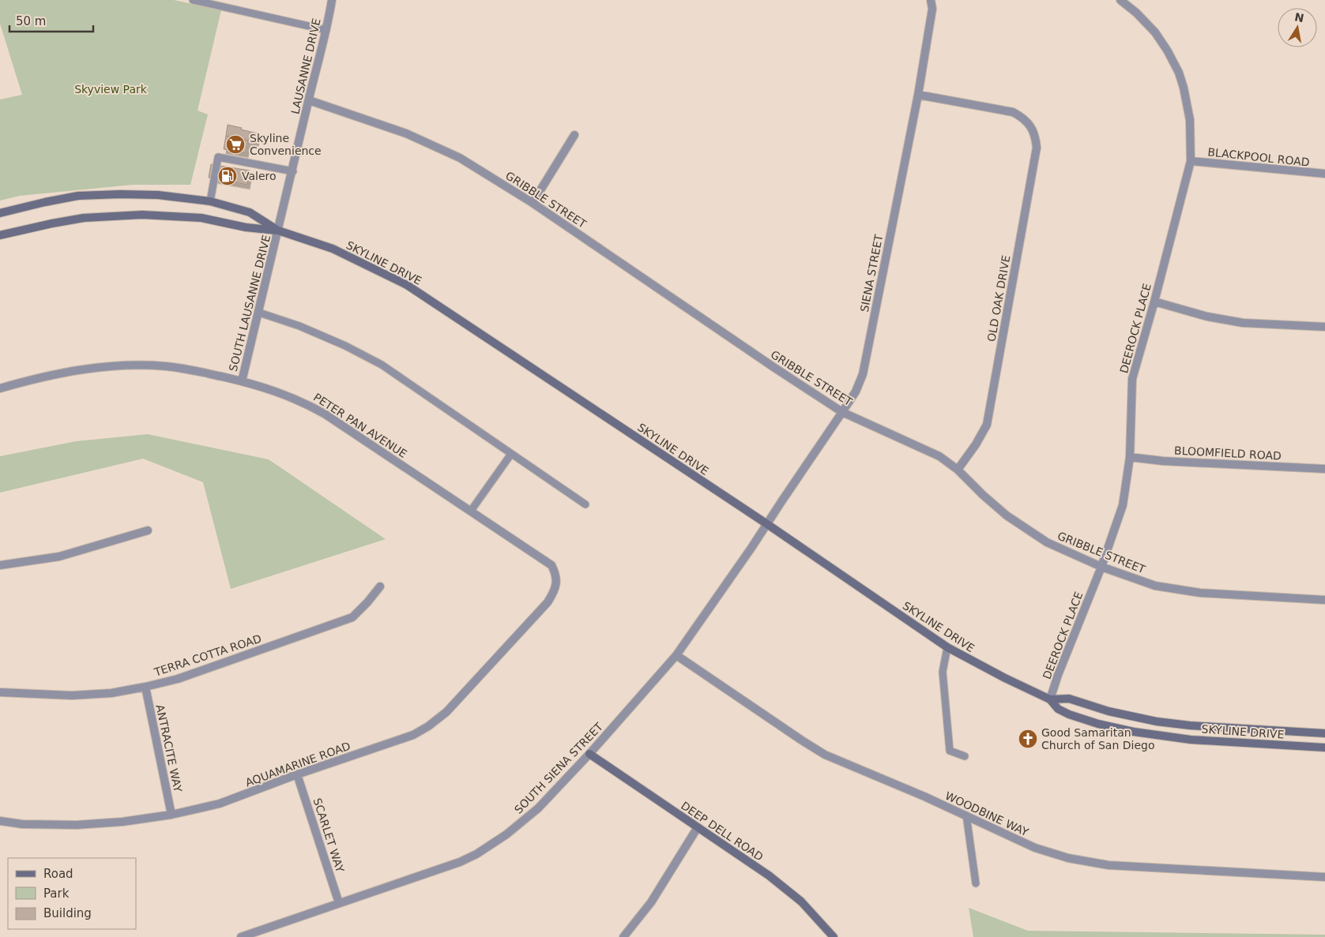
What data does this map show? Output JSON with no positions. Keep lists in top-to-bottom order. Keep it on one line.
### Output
{"streets":{"main road":["SKYLINE DRIVE","DEEP DELL ROAD"],"street":["LAUSANNE DRIVE","BLACKPOOL ROAD","GRIBBLE STREET","SIENA STREET","OLD OAK DRIVE","SOUTH LAUSANNE DRIVE","DEEROCK PLACE","PETER PAN AVENUE","BLOOMFIELD ROAD","TERRA COTTA ROAD","ANTRACITE WAY","AQUAMARINE ROAD","SOUTH SIENA STREET","WOODBINE WAY","SCARLET WAY"]},"crossings":[["LAUSANNE DRIVE","GRIBBLE STREET"],["LAUSANNE DRIVE","SKYLINE DRIVE"],["LAUSANNE DRIVE","SOUTH LAUSANNE DRIVE"],["BLACKPOOL ROAD","DEEROCK PLACE"],["GRIBBLE STREET","SIENA STREET"],["GRIBBLE STREET","OLD OAK DRIVE"],["GRIBBLE STREET","DEEROCK PLACE"],["SKYLINE DRIVE","SIENA STREET"],["SKYLINE DRIVE","SOUTH LAUSANNE DRIVE"],["SKYLINE DRIVE","DEEROCK PLACE"],["SKYLINE DRIVE","SOUTH SIENA STREET"],["SIENA STREET","OLD OAK DRIVE"],["SIENA STREET","SOUTH SIENA STREET"],["SOUTH LAUSANNE DRIVE","PETER PAN AVENUE"],["DEEROCK PLACE","BLOOMFIELD ROAD"],["PETER PAN AVENUE","AQUAMARINE ROAD"],["TERRA COTTA ROAD","ANTRACITE WAY"],["ANTRACITE WAY","AQUAMARINE ROAD"],["AQUAMARINE ROAD","SCARLET WAY"],["SOUTH SIENA STREET","WOODBINE WAY"],["SOUTH SIENA STREET","DEEP DELL ROAD"],["SOUTH SIENA STREET","SCARLET WAY"]],"parks":["Skyview Park"],"places":{"supermarket":["Skyline Convenience"],"fuel station":["Valero"],"church":["Good Samaritan Church of San Diego"]},"legend":["Road","Park","Building"],"scale_bar":"50 m","north":"top"}
